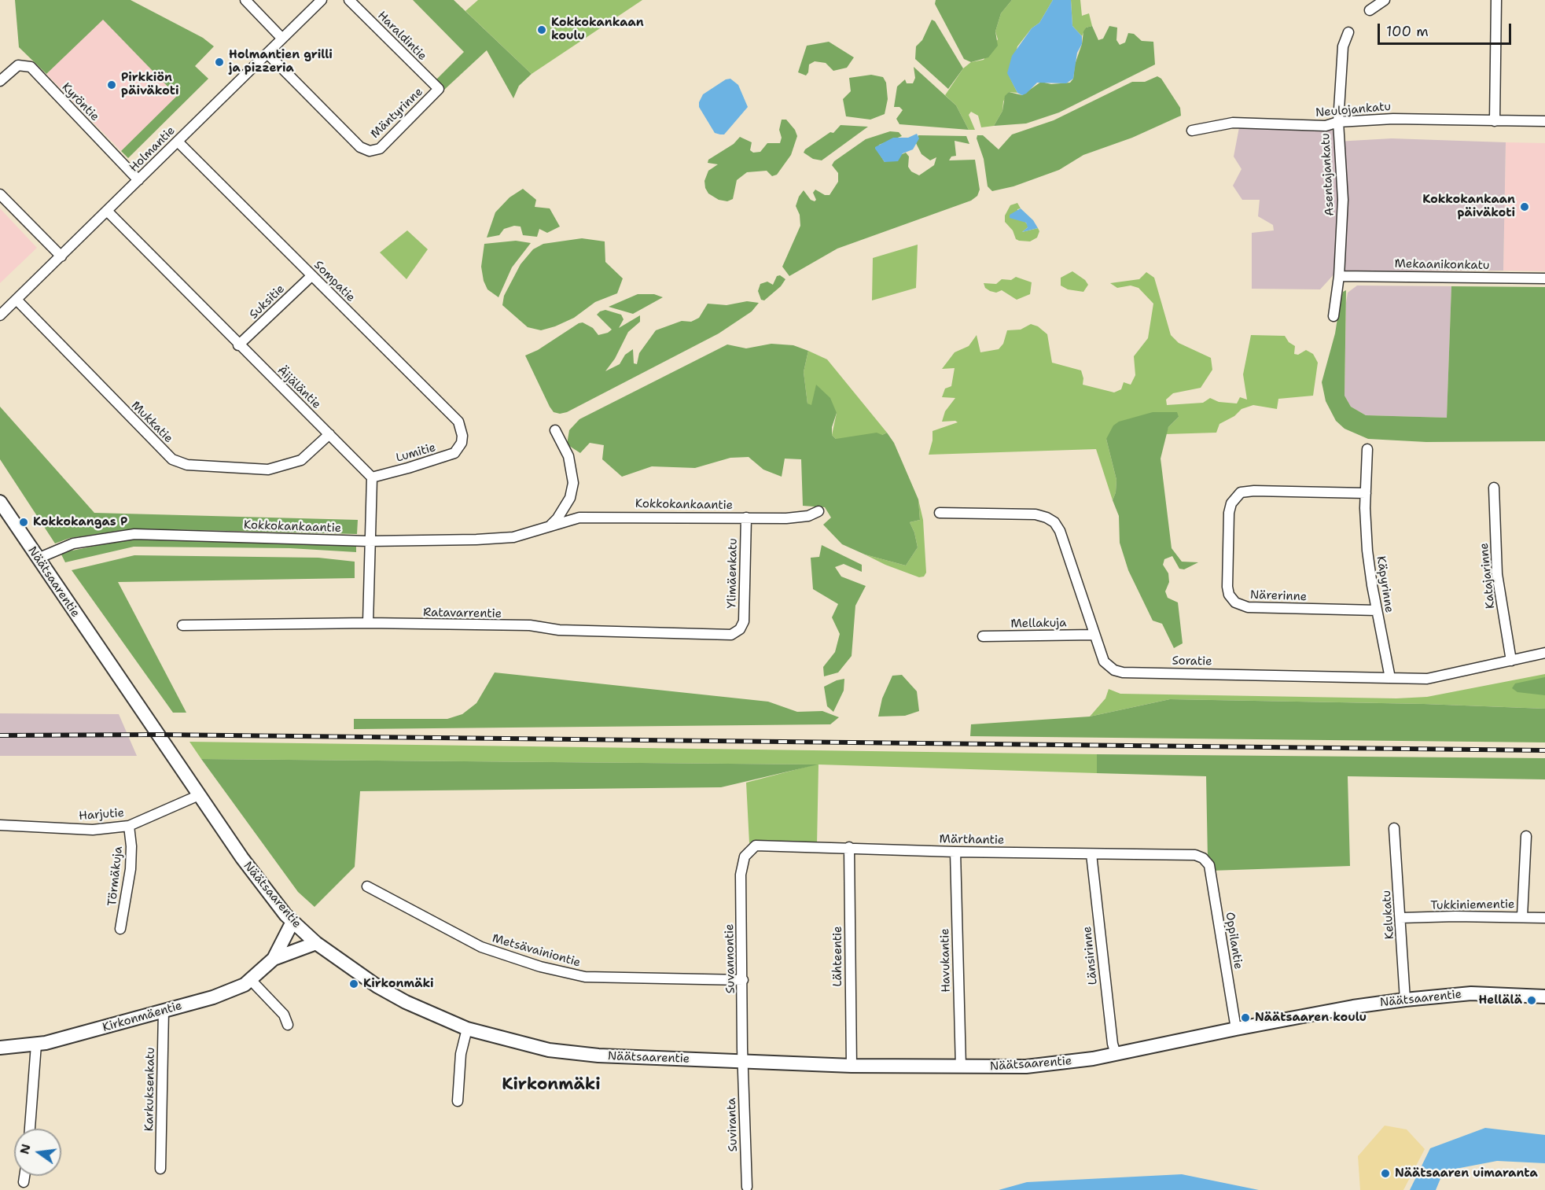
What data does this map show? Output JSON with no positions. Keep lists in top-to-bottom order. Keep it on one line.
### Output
{"streets":{"street":["Haraldintie","Kyröntie","Neulojankatu","Mäntyrinne","Holmantie","Asentajankatu","Mekaanikonkatu","Sompatie","Suksitie","Äijäläntie","Mukkatie","Lumitie","Kokkokankaantie","Ylimäenkatu","Katajarinne","Näätsaarentie","Käpyrinne","Närerinne","Ratavarrentie","Mellakuja","Soratie","Harjutie","Märthantie","Törmäkuja","Tukkiniementie","Kelukatu","Oppilantie","Metsävainiontie","Länsirinne","Lähteentie","Suvannontie","Havukantie","Kirkonmäentie","Karkuksenkatu","Suviranta"]},"crossings":[["Haraldintie","Mäntyrinne"],["Kyröntie","Holmantie"],["Neulojankatu","Asentajankatu"],["Mäntyrinne","Holmantie"],["Holmantie","Sompatie"],["Holmantie","Äijäläntie"],["Holmantie","Mukkatie"],["Asentajankatu","Mekaanikonkatu"],["Sompatie","Suksitie"],["Sompatie","Lumitie"],["Suksitie","Äijäläntie"],["Äijäläntie","Mukkatie"],["Äijäläntie","Lumitie"],["Kokkokankaantie","Ylimäenkatu"],["Kokkokankaantie","Näätsaarentie"],["Ylimäenkatu","Ratavarrentie"],["Katajarinne","Soratie"],["Näätsaarentie","Harjutie"],["Näätsaarentie","Kelukatu"],["Näätsaarentie","Oppilantie"],["Näätsaarentie","Länsirinne"],["Näätsaarentie","Lähteentie"],["Näätsaarentie","Suvannontie"],["Näätsaarentie","Havukantie"],["Näätsaarentie","Kirkonmäentie"],["Näätsaarentie","Suviranta"],["Käpyrinne","Närerinne"],["Käpyrinne","Soratie"],["Mellakuja","Soratie"],["Harjutie","Törmäkuja"],["Märthantie","Oppilantie"],["Märthantie","Länsirinne"],["Märthantie","Lähteentie"],["Märthantie","Suvannontie"],["Märthantie","Havukantie"],["Tukkiniementie","Kelukatu"],["Metsävainiontie","Suvannontie"],["Suvannontie","Suviranta"],["Kirkonmäentie","Karkuksenkatu"]],"districts":["Kirkonmäki"],"places":["Kokkokankaan koulu","Holmantien grilli ja pizzeria","Pirkkiön päiväkoti","Kokkokankaan päiväkoti","Kokkokangas P","Kirkonmäki","Hellälä","Näätsaaren koulu","Näätsaaren uimaranta"],"scale_bar":"100 m","north":"left"}
